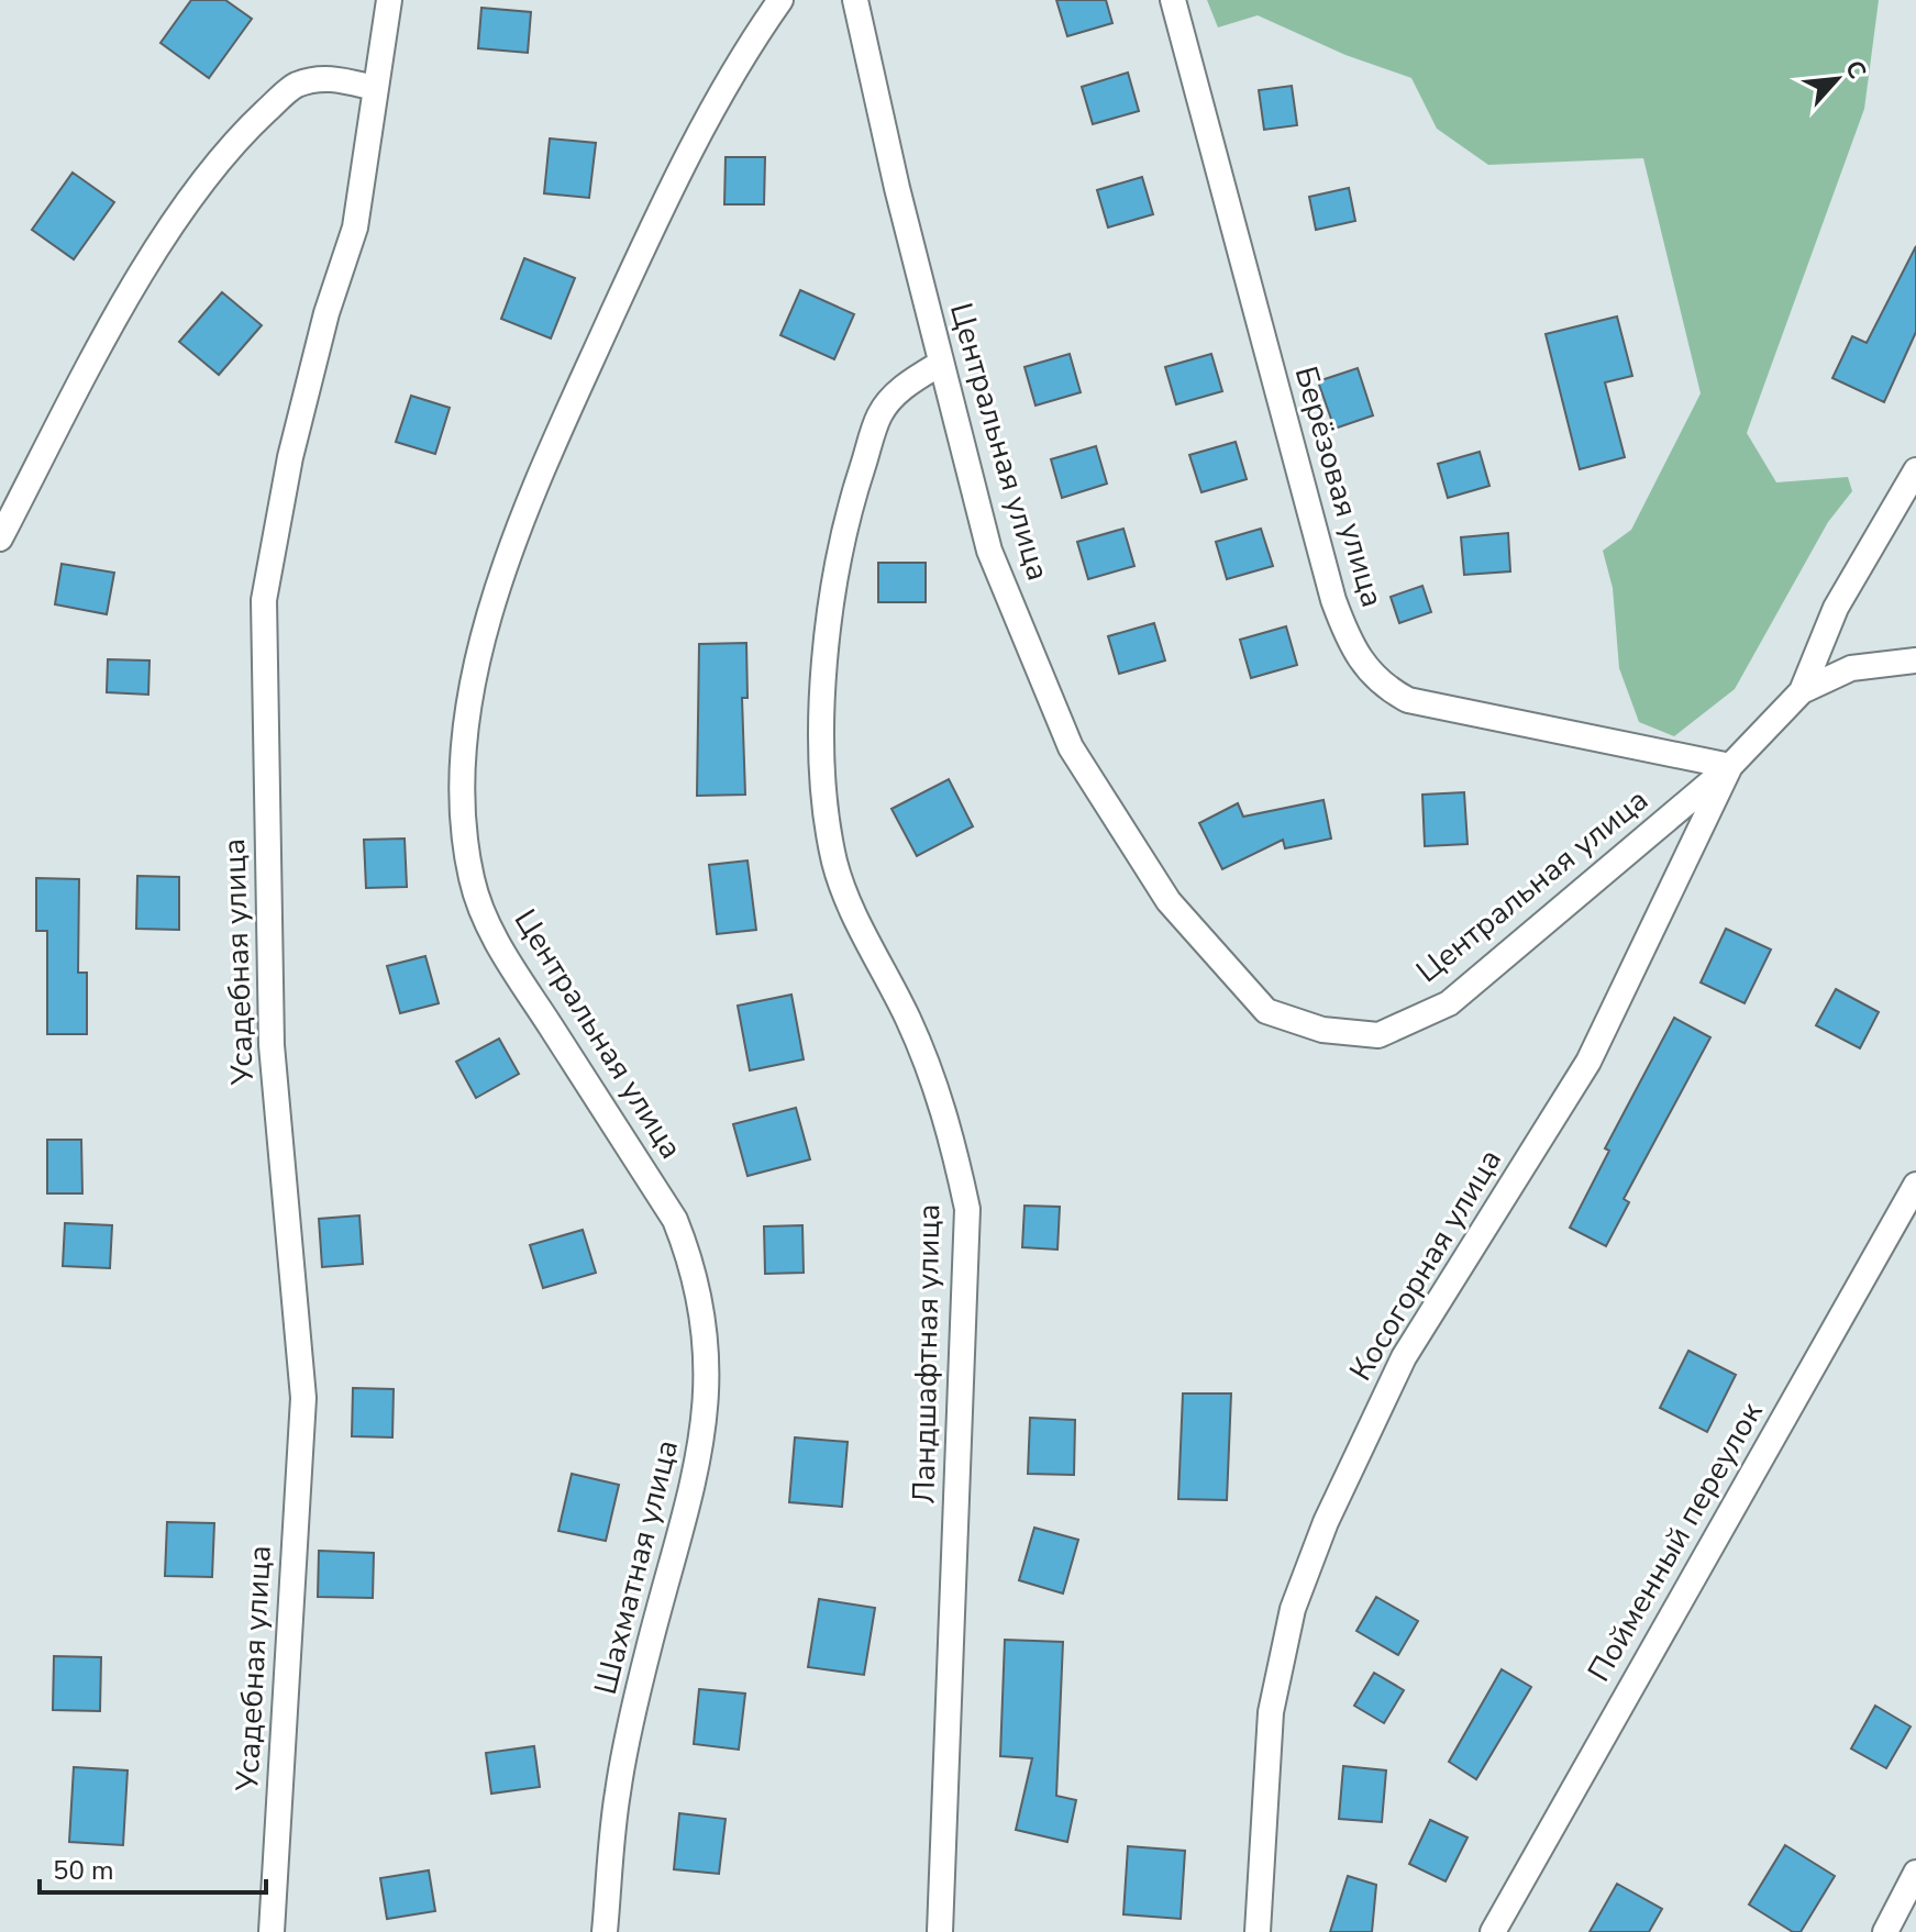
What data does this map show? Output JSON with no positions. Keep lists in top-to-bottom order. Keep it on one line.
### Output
{"streets":{"street":["Центральная улица","Берёзовая улица","Усадебная улица","Косогорная улица","Ландшафтная улица","Пойменный переулок","Шахматная улица"]},"crossings":[["Центральная улица","Берёзовая улица"],["Центральная улица","Косогорная улица"],["Центральная улица","Ландшафтная улица"],["Центральная улица","Шахматная улица"],["Берёзовая улица","Косогорная улица"]],"scale_bar":"50 m","north":"top right"}
